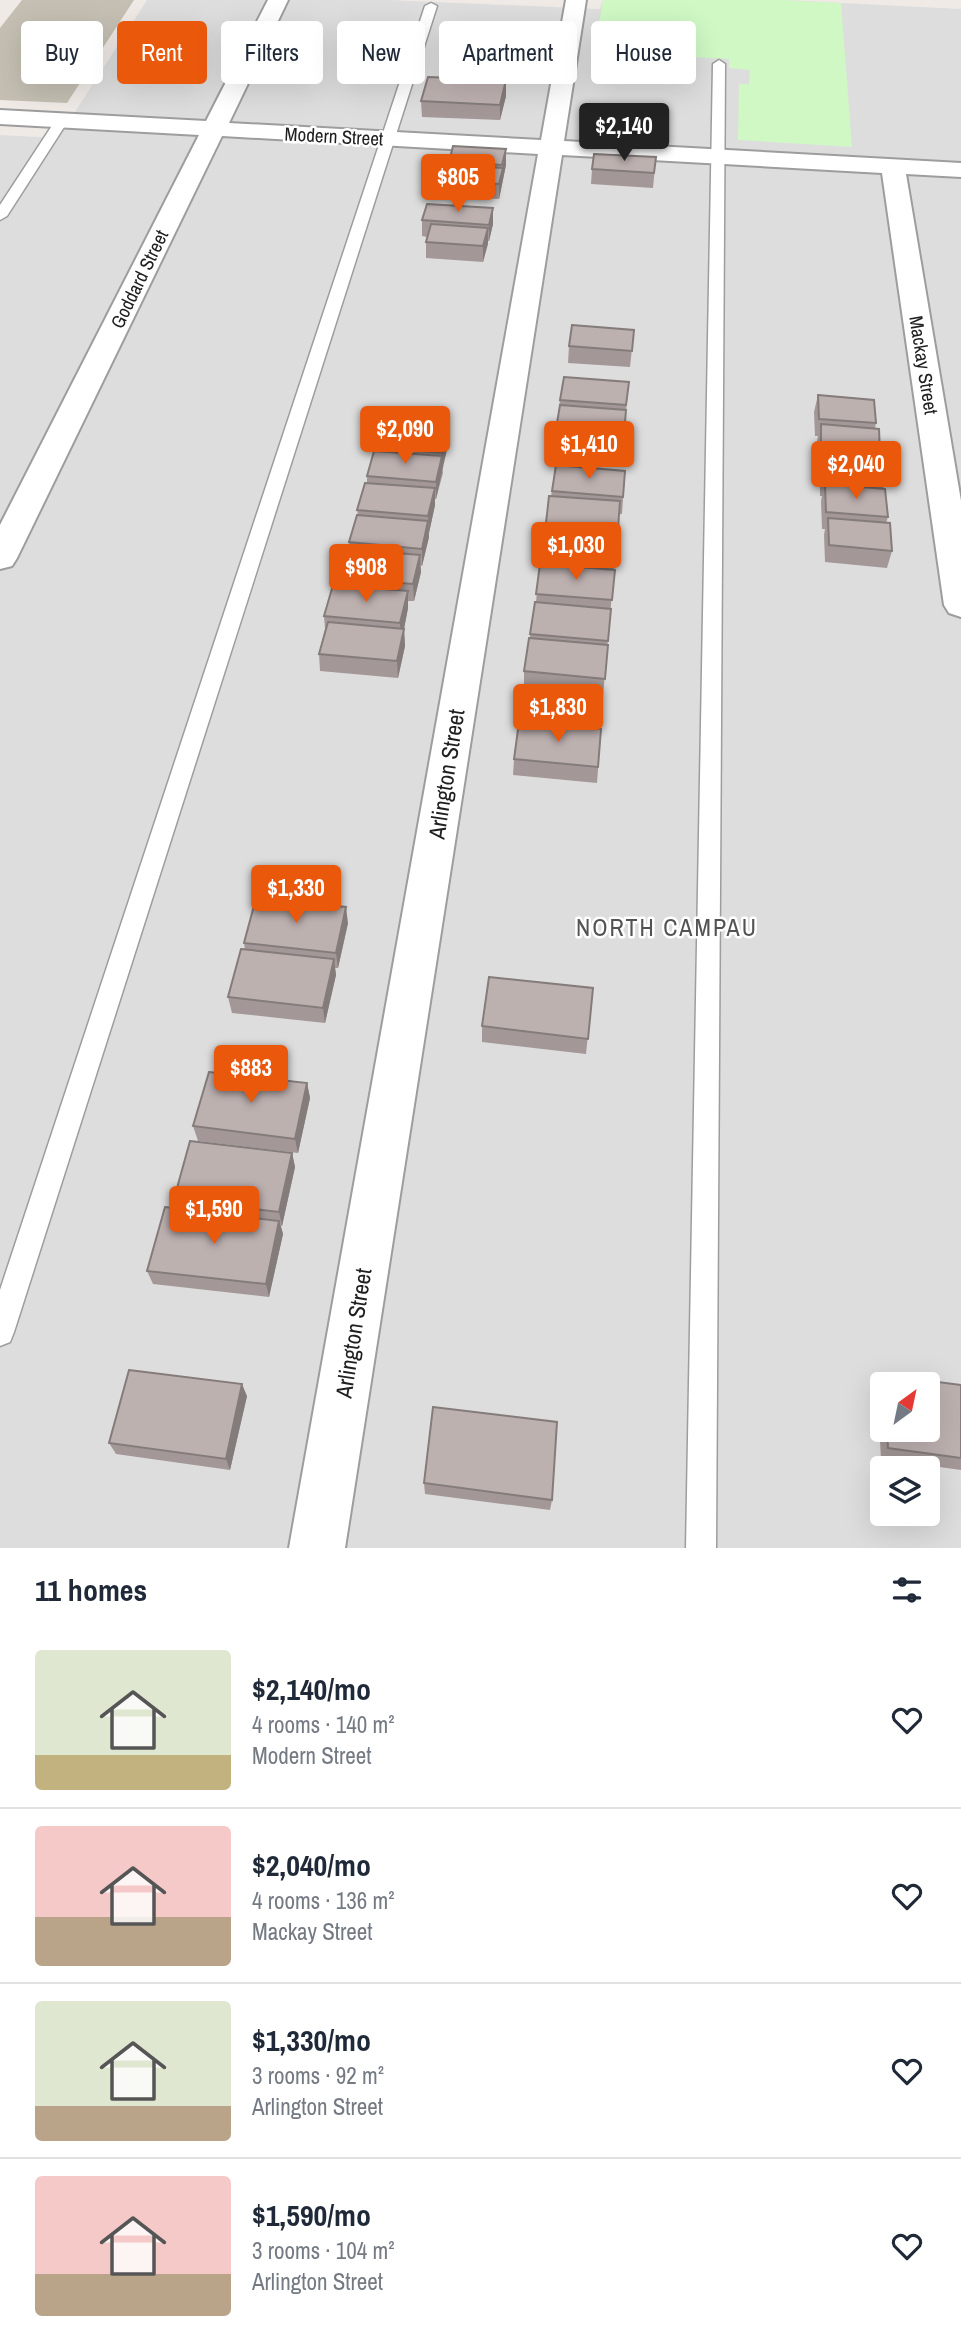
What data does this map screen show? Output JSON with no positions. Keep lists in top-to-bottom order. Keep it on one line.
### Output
{"streets":{"street":["Modern Street","Goddard Street","Mackay Street","Arlington Street"]},"crossings":[["Modern Street","Goddard Street"],["Modern Street","Mackay Street"],["Modern Street","Arlington Street"]],"districts":["NORTH CAMPAU"],"north":"top right","page":{"chip":["Buy","Rent","Filters","New","Apartment","House"],"price":["$2,140","$805","$2,090","$1,410","$2,040","$1,030","$908","$1,830","$1,330","$883","$1,590"],"heading":"11 homes","list":[{"name":"$2,140/mo","note":"4 rooms · 140 m² · Modern Street"},{"name":"$2,040/mo","note":"4 rooms · 136 m² · Mackay Street"},{"name":"$1,330/mo","note":"3 rooms · 92 m² · Arlington Street"},{"name":"$1,590/mo","note":"3 rooms · 104 m² · Arlington Street"}]}}
